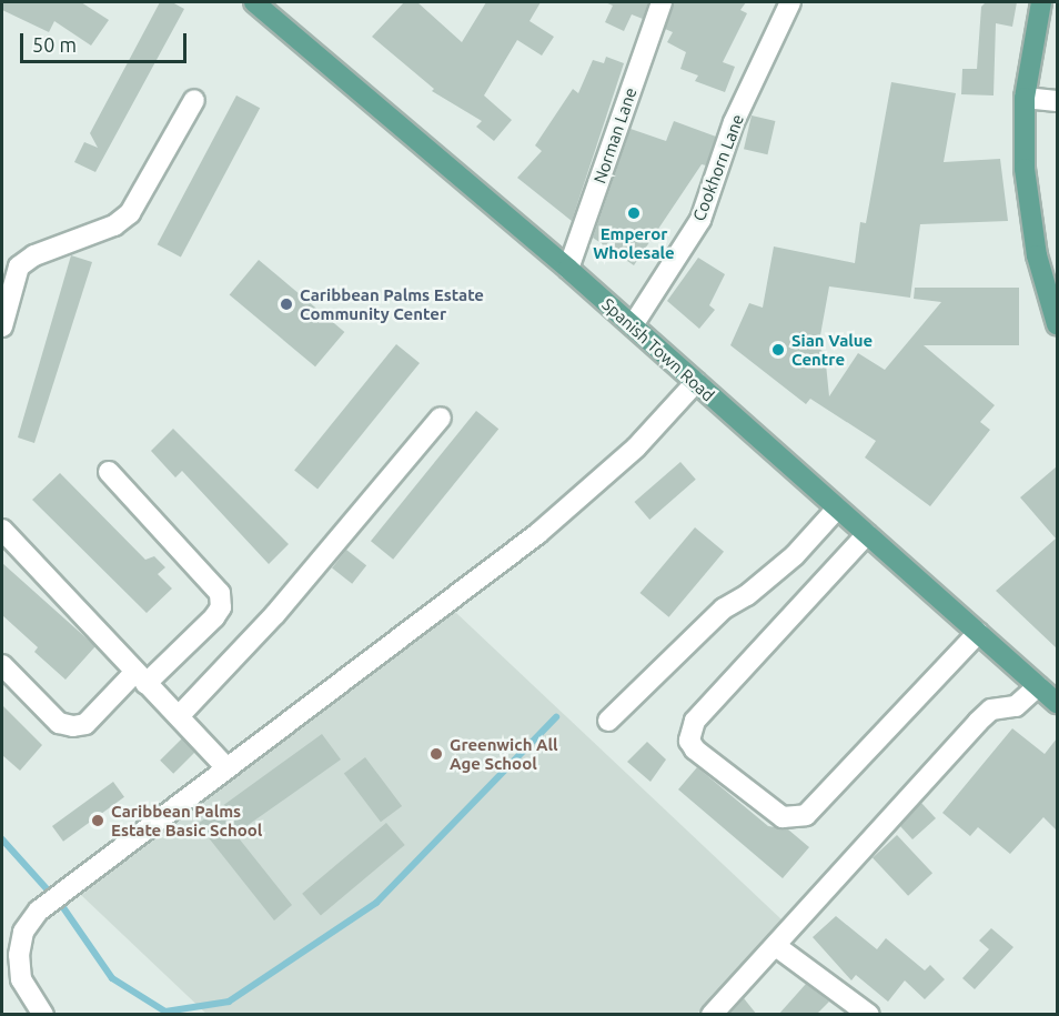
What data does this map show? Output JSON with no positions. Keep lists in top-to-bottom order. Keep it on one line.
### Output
{"streets":{"main road":["Spanish Town Road"],"street":["Norman Lane","Cookhorn Lane"]},"crossings":[["Norman Lane","Spanish Town Road"],["Cookhorn Lane","Spanish Town Road"]],"places":["Emperor Wholesale","Caribbean Palms Estate Community Center","Sian Value Centre","Greenwich All Age School","Caribbean Palms Estate Basic School"],"scale_bar":"50 m"}
